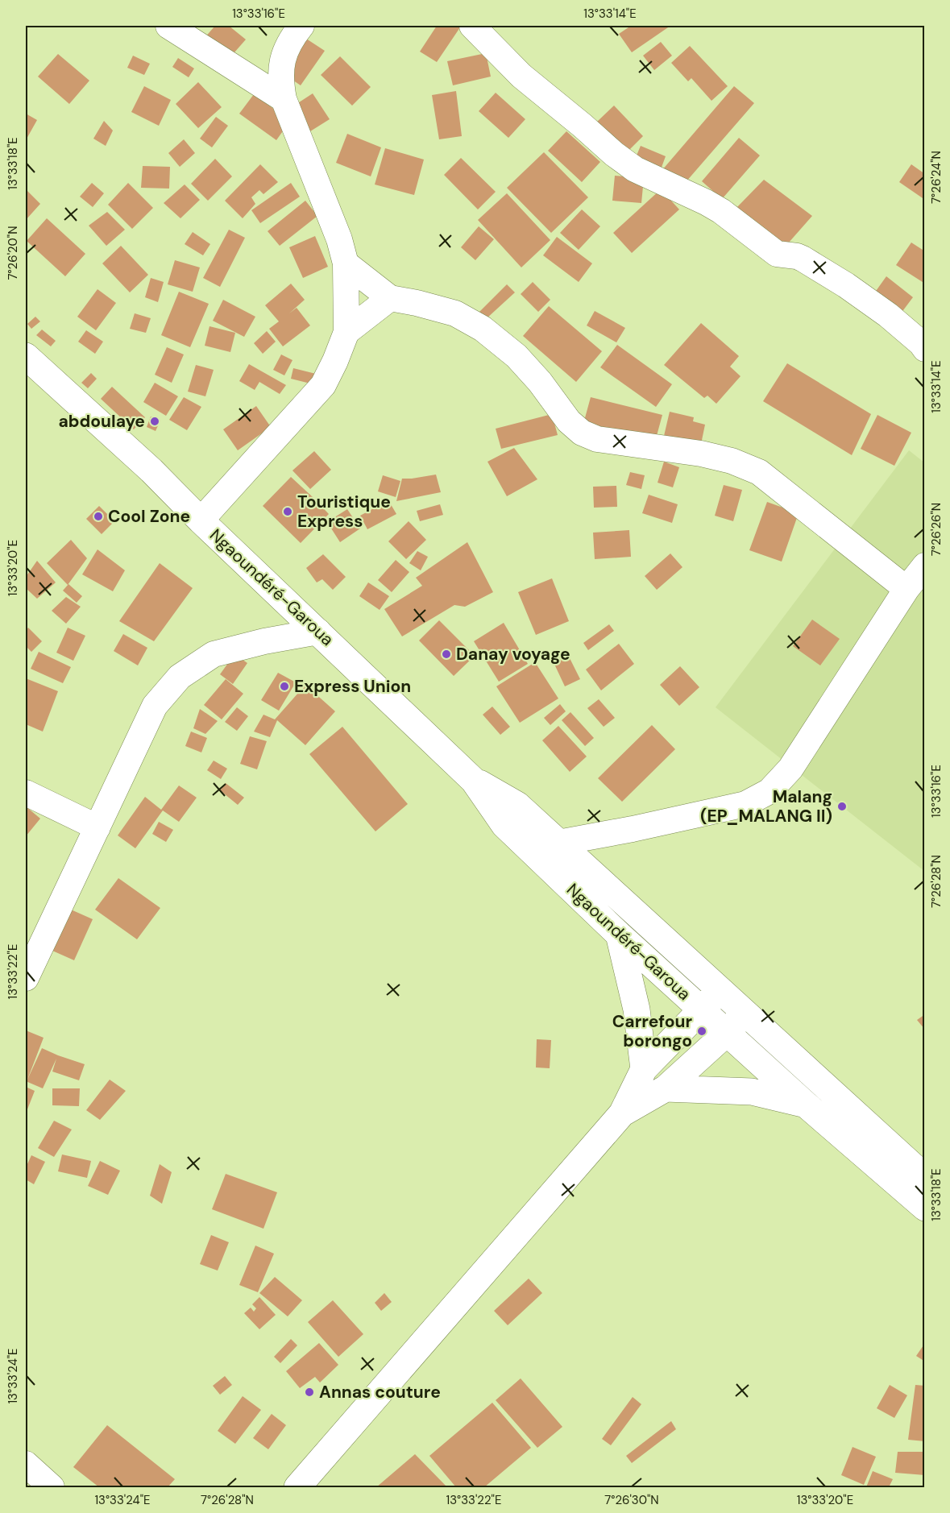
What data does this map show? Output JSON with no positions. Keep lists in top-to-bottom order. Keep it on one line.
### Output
{"streets":{"highway":["Ngaoundéré-Garoua"]},"places":["abdoulaye","Touristique Express","Cool Zone","Danay voyage","Express Union","Malang (EP_MALANG II)","Carrefour borongo","Annas couture"],"coordinates":["13°33'16\"E","13°33'14\"E","13°33'18\"E","7°26'24\"N","7°26'20\"N","7°26'26\"N","13°33'20\"E","7°26'28\"N","13°33'22\"E","13°33'24\"E","7°26'30\"N"]}
